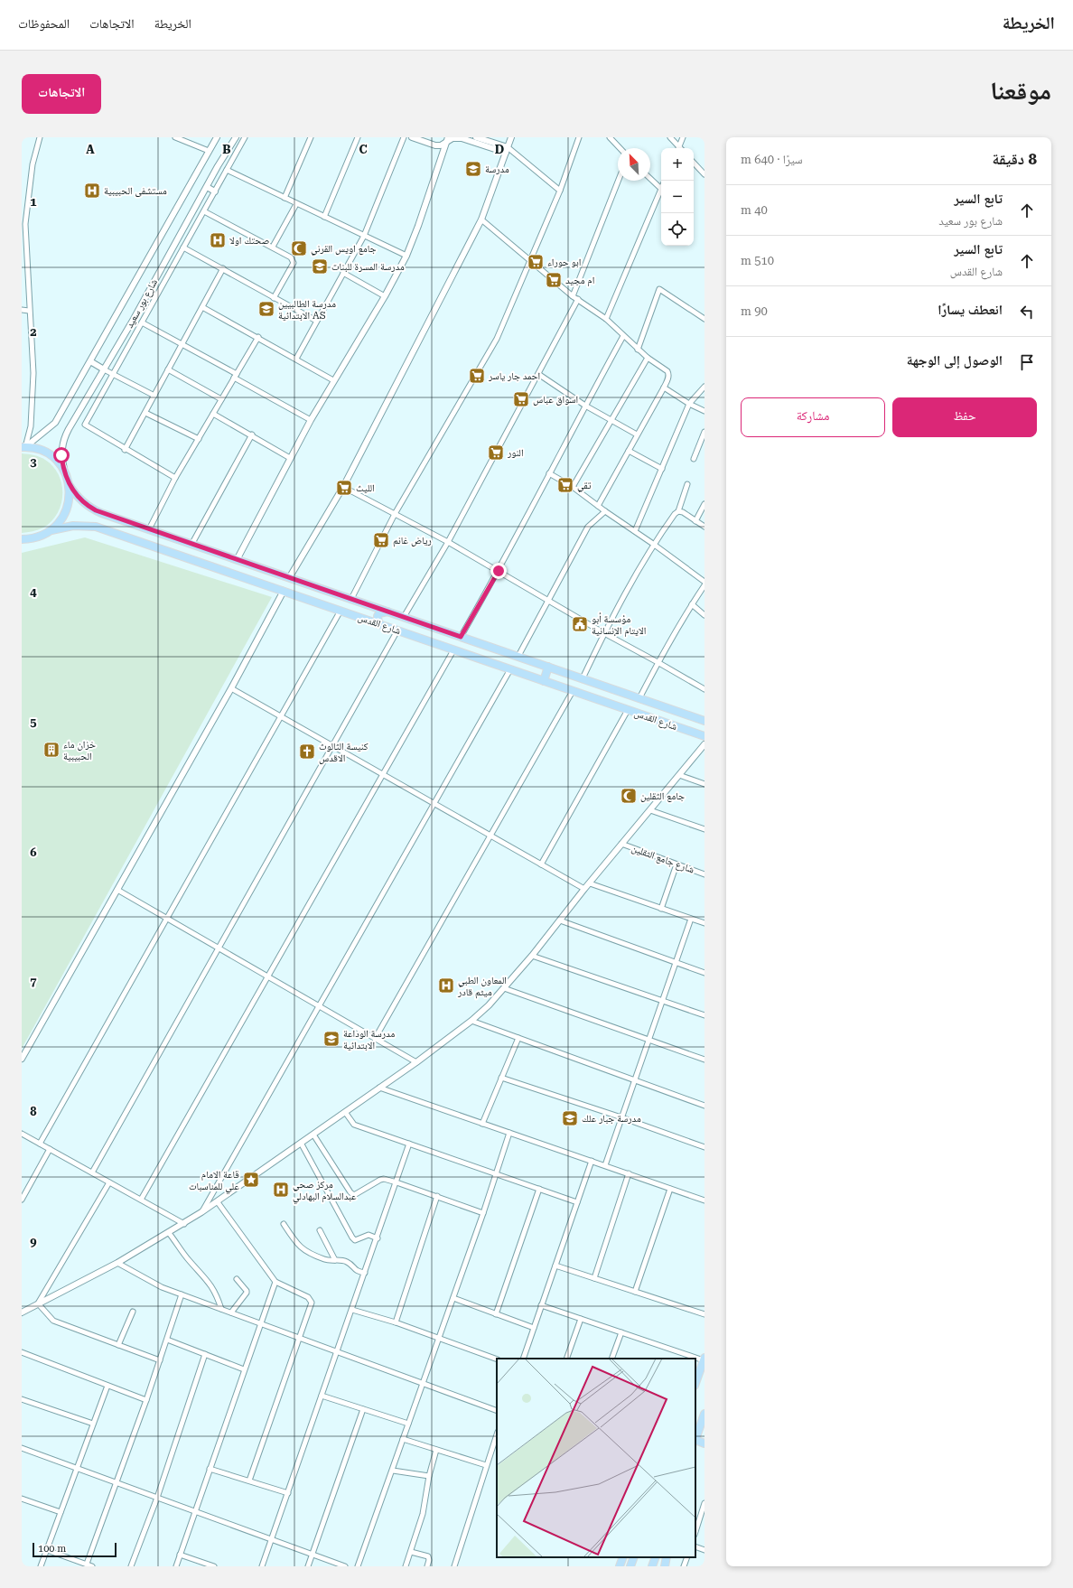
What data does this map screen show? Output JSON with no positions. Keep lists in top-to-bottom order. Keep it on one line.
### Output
{"streets":{"main road":["شارع القدس"],"street":["شارع بور سعيد","شارع جامع الثقلين"]},"places":{"school or university":["مدرسة","مدرسة المسرة للبنات","مدرسة الطالبيين الابتدائية AS","مدرسة الوداعة الابتدائية","مدرسة جبار علك"],"hospital":["مستشفى الحبيبية","صحتك اولا","المعاون الطبي ميثم قادر","مركز صحي عبدالسلام البهادلي"],"mosque":["جامع اويس القرني","جامع الثقلين"],"supermarket":["ابو حوراء","ام مجيد","احمد جار ياسر","اسواق عباس","النور","تقي","الليث","رياض غانم"],"public building":["مؤسسة أبو الايتام الإنسانية"],"building":["خزان ماء الحبيبية"],"church":["كنيسة الثالوث الاقدس"],"place":["قاعة الامام علي للمناسبات"]},"scale_bar":"100 m","north":"top left","page":{"header":"الخريطة","nav":["الخريطة","الاتجاهات","المحفوظات"],"title":"موقعنا","buttons":["الاتجاهات",["حفظ","مشاركة"]],"heading":["8 دقيقة","سيرًا · 640 m"],"map_buttons":["+","−"],"list":[["تابع السير","شارع بور سعيد","40 m"],["تابع السير","شارع القدس","510 m"],["انعطف يسارًا","90 m"],"الوصول إلى الوجهة"],"scale":"100 m"},"grid":{"columns":["A","B","C","D"],"rows":["1","2","3","4","5","6","7","8","9"]}}
